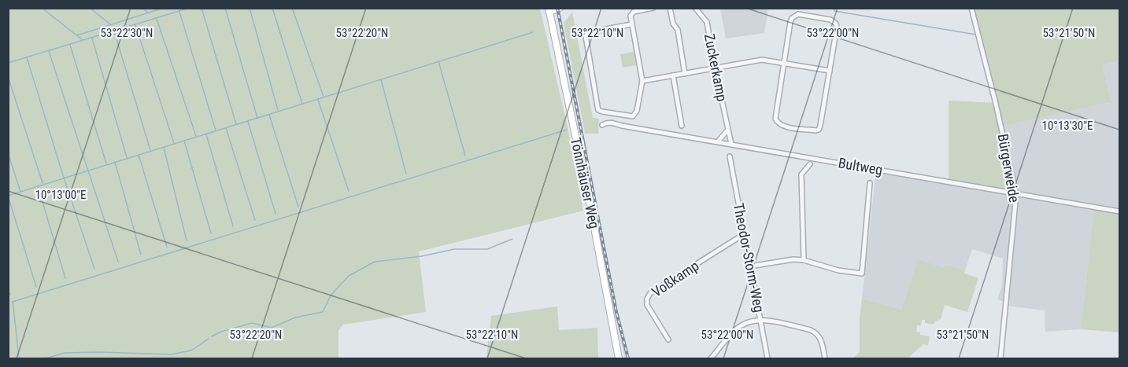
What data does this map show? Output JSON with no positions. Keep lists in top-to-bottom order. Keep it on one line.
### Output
{"streets":{"main road":["Tönnhäuser Weg"],"street":["Zuckerkamp","Bultweg","Bürgerweide","Theodor-Storm-Weg","Voßkamp"]},"crossings":[["Zuckerkamp","Bultweg"],["Bultweg","Bürgerweide"],["Theodor-Storm-Weg","Voßkamp"]],"coordinates":["53°22'30\"N","53°22'20\"N","53°22'10\"N","53°22'00\"N","53°21'50\"N","10°13'30\"E","10°13'00\"E"]}
